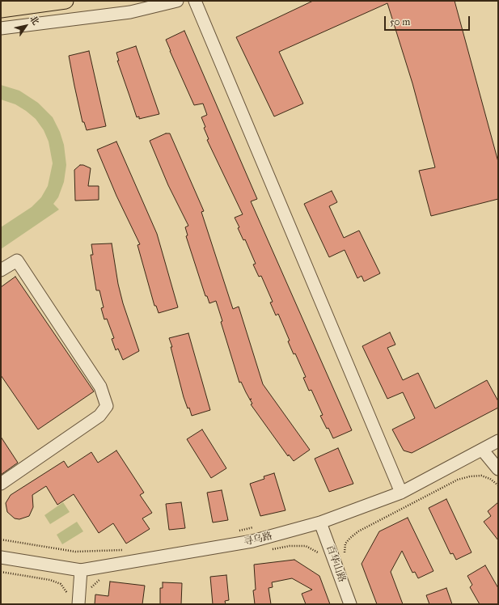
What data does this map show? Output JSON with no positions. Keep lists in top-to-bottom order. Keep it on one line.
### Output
{"streets":{"street":["寻乌路","百华山路"]},"crossings":[["寻乌路","百华山路"]],"scale_bar":"50 m","north":"top right"}
